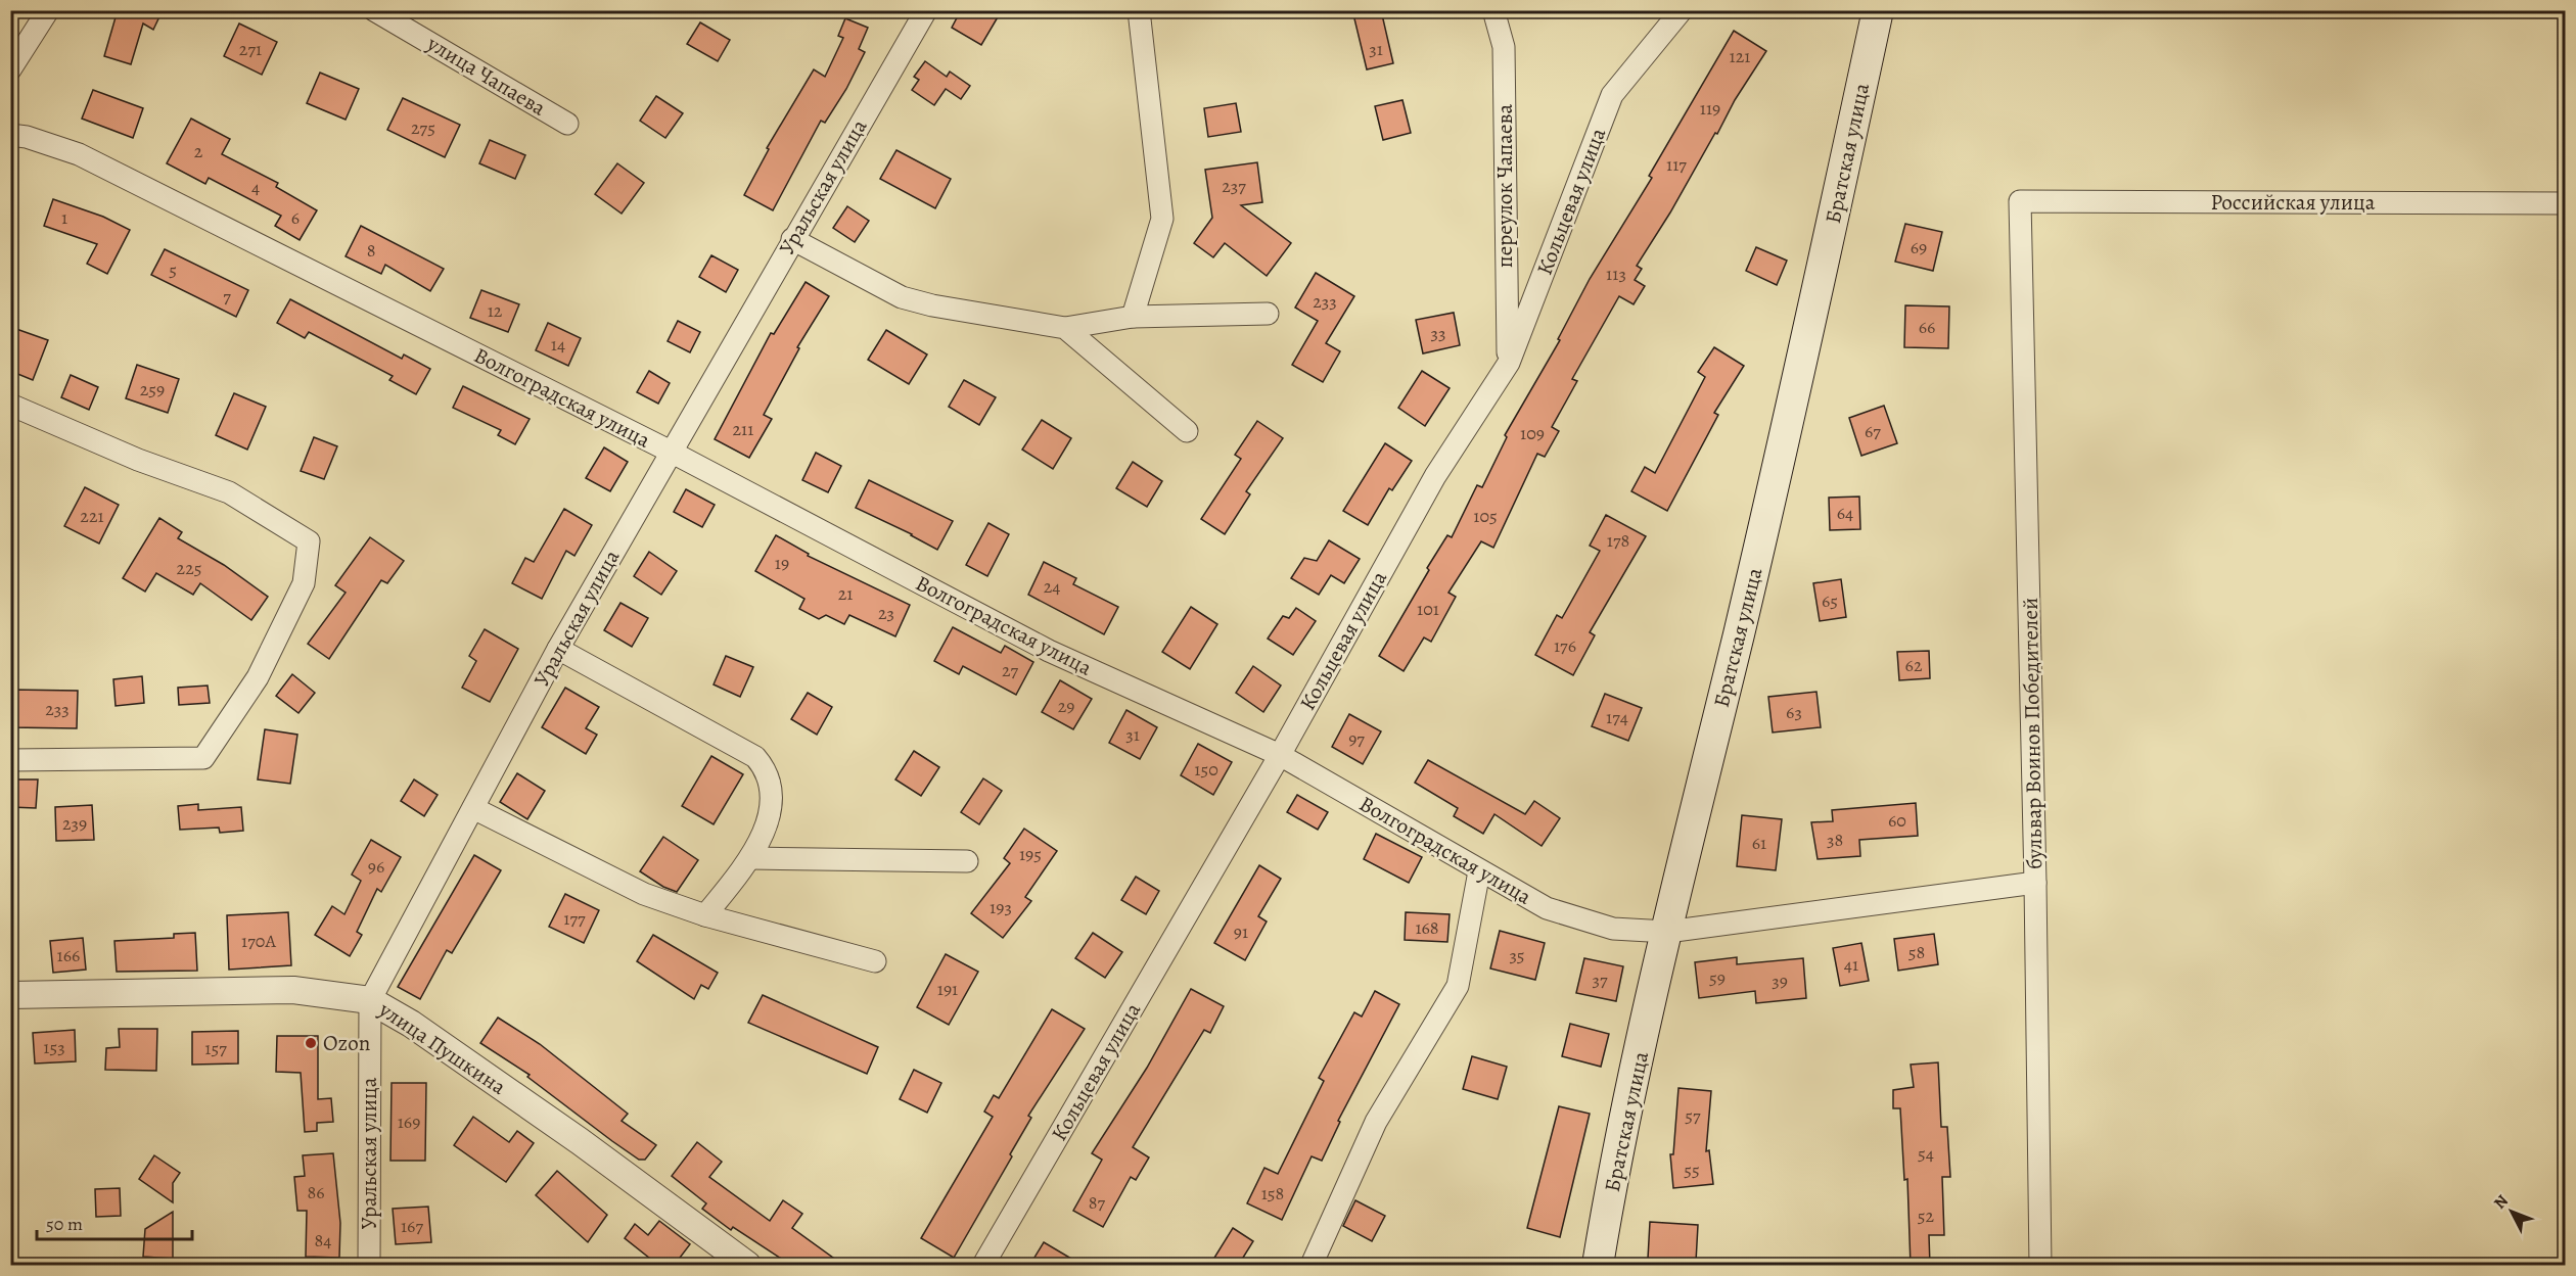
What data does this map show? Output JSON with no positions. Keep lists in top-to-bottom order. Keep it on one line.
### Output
{"streets":{"main road":["Братская улица"],"street":["улица Чапаева","переулок Чапаева","Уральская улица","Кольцевая улица","Российская улица","Волгоградская улица","бульвар Воинов Победителей","улица Пушкина"]},"crossings":[["Братская улица","Волгоградская улица"],["переулок Чапаева","Кольцевая улица"],["Уральская улица","Волгоградская улица"],["Уральская улица","улица Пушкина"],["Кольцевая улица","Волгоградская улица"],["Российская улица","бульвар Воинов Победителей"],["Волгоградская улица","бульвар Воинов Победителей"]],"places":["Ozon"],"house_numbers":["271","31","121","119","275","2","117","237","4","1","6","69","8","5","113","7","233","12","66","33","14","259","211","67","109","64","221","105","178","19","225","24","21","65","101","23","176","62","27","29","233","63","174","31","97","150","60","239","38","61","195","96","193","177","168","91","170А","58","166","35","41","59","37","39","191","153","157","57","169","54","55","86","158","87","52","167","84"],"scale_bar":"50 m","north":"top left"}
